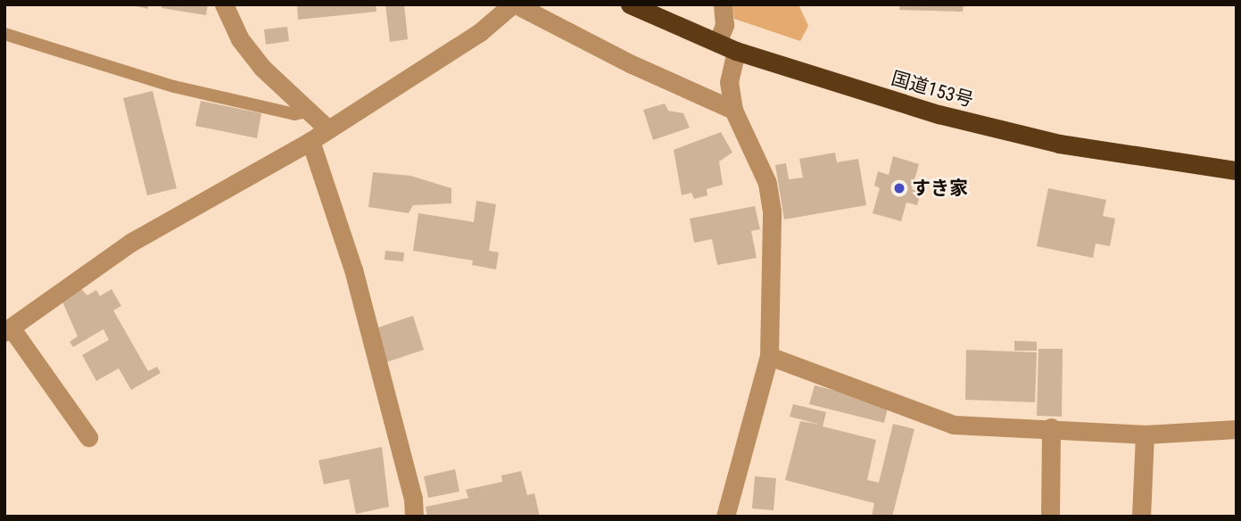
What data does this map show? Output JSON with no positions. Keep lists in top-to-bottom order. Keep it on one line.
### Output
{"streets":{"highway":["国道153号"]},"places":["すき家"]}
